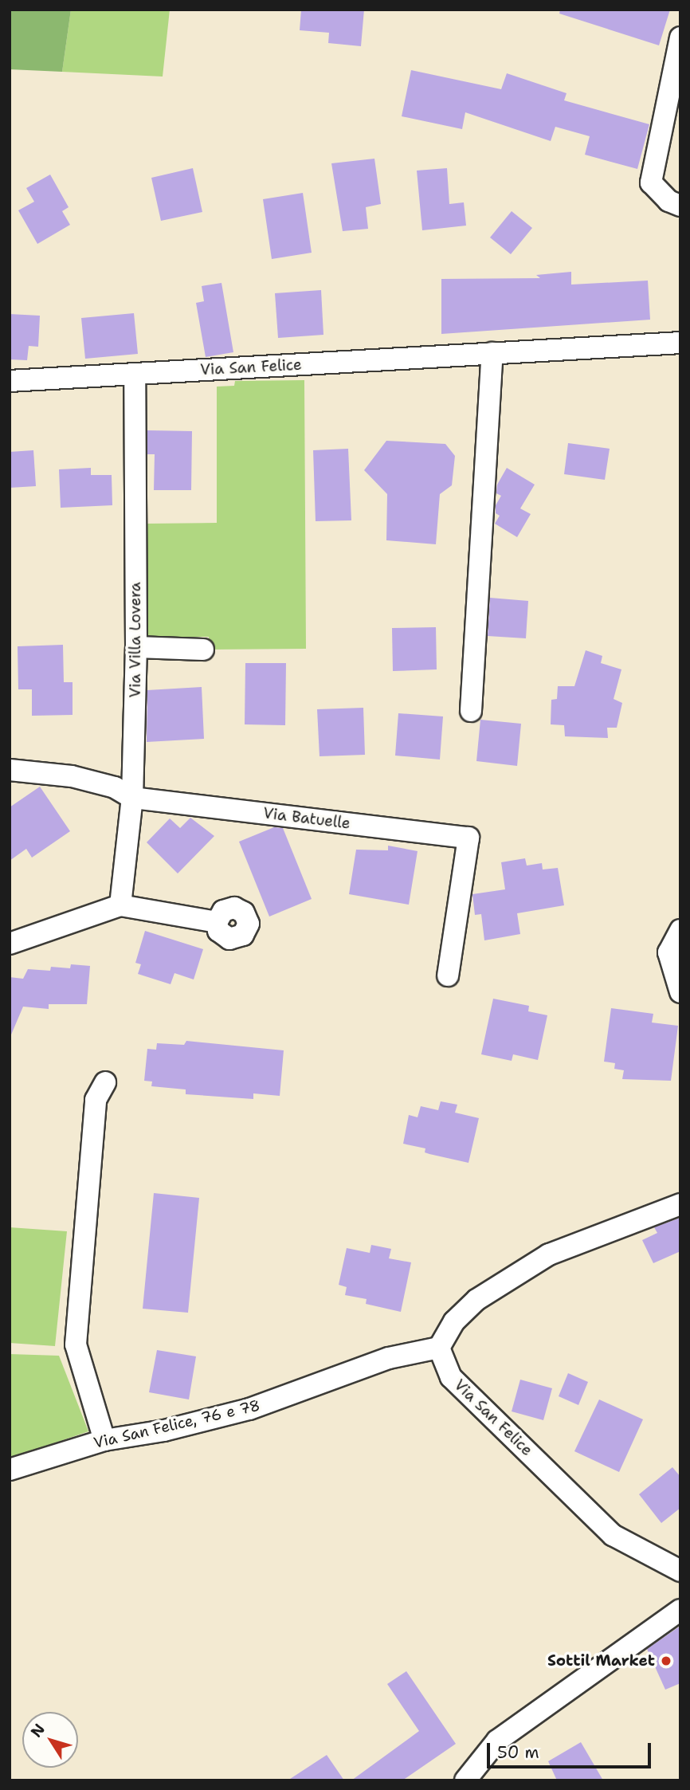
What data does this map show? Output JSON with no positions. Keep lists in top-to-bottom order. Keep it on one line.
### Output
{"streets":{"street":["Via San Felice","Via Villa Lovera","Via Batuelle","Via San Felice, 76 e 78"]},"crossings":[["Via San Felice","Via Villa Lovera"],["Via San Felice","Via San Felice, 76 e 78"],["Via Villa Lovera","Via Batuelle"]],"places":["Sottil Market"],"scale_bar":"50 m","north":"top left"}
